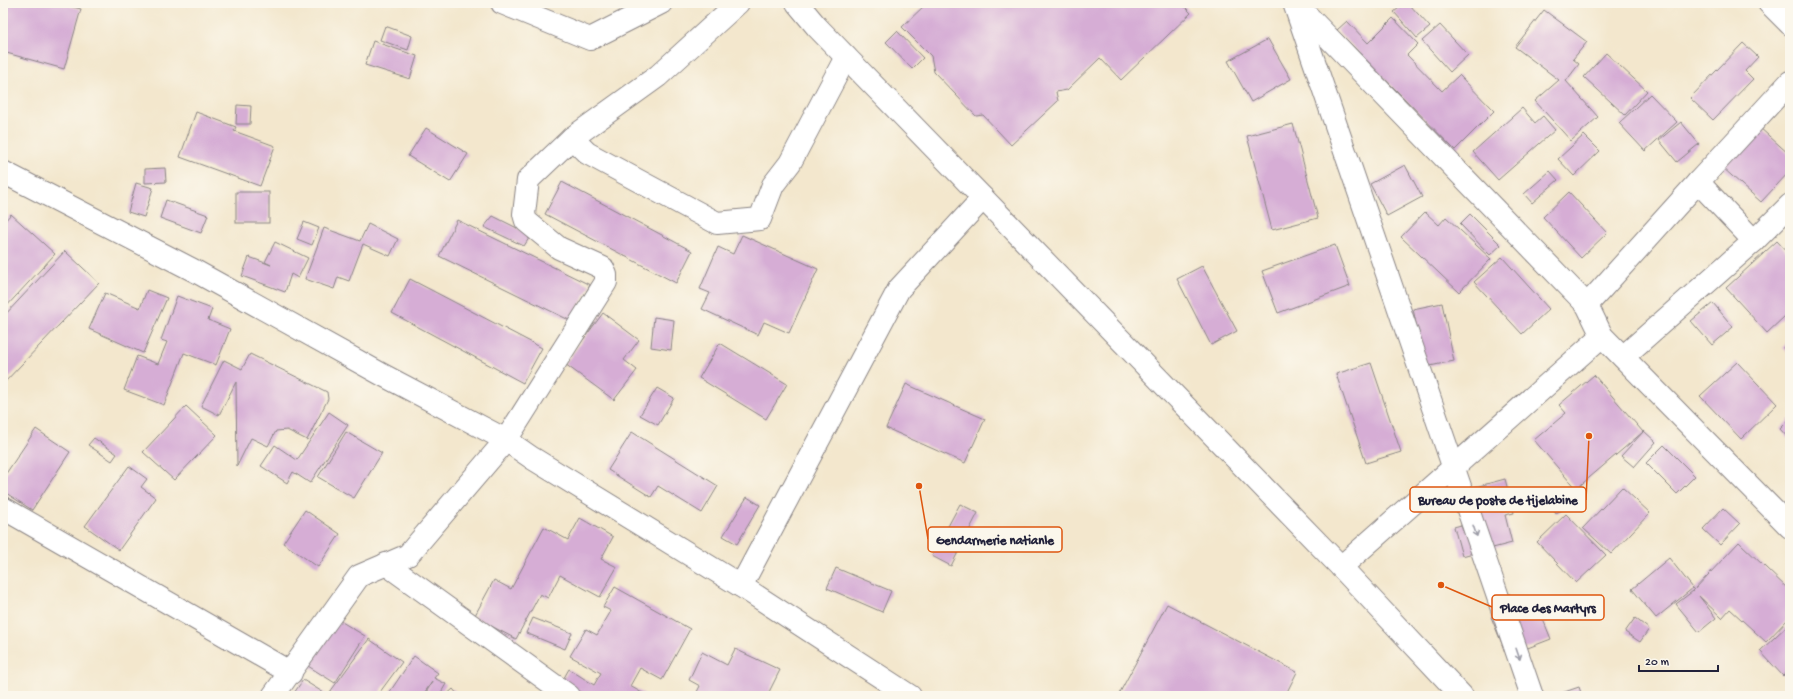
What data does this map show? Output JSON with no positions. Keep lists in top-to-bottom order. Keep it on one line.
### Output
{"places":["Bureau de poste de tijelabine","Gendarmerie natianle","Place des Martyrs"],"scale_bar":"20 m"}
